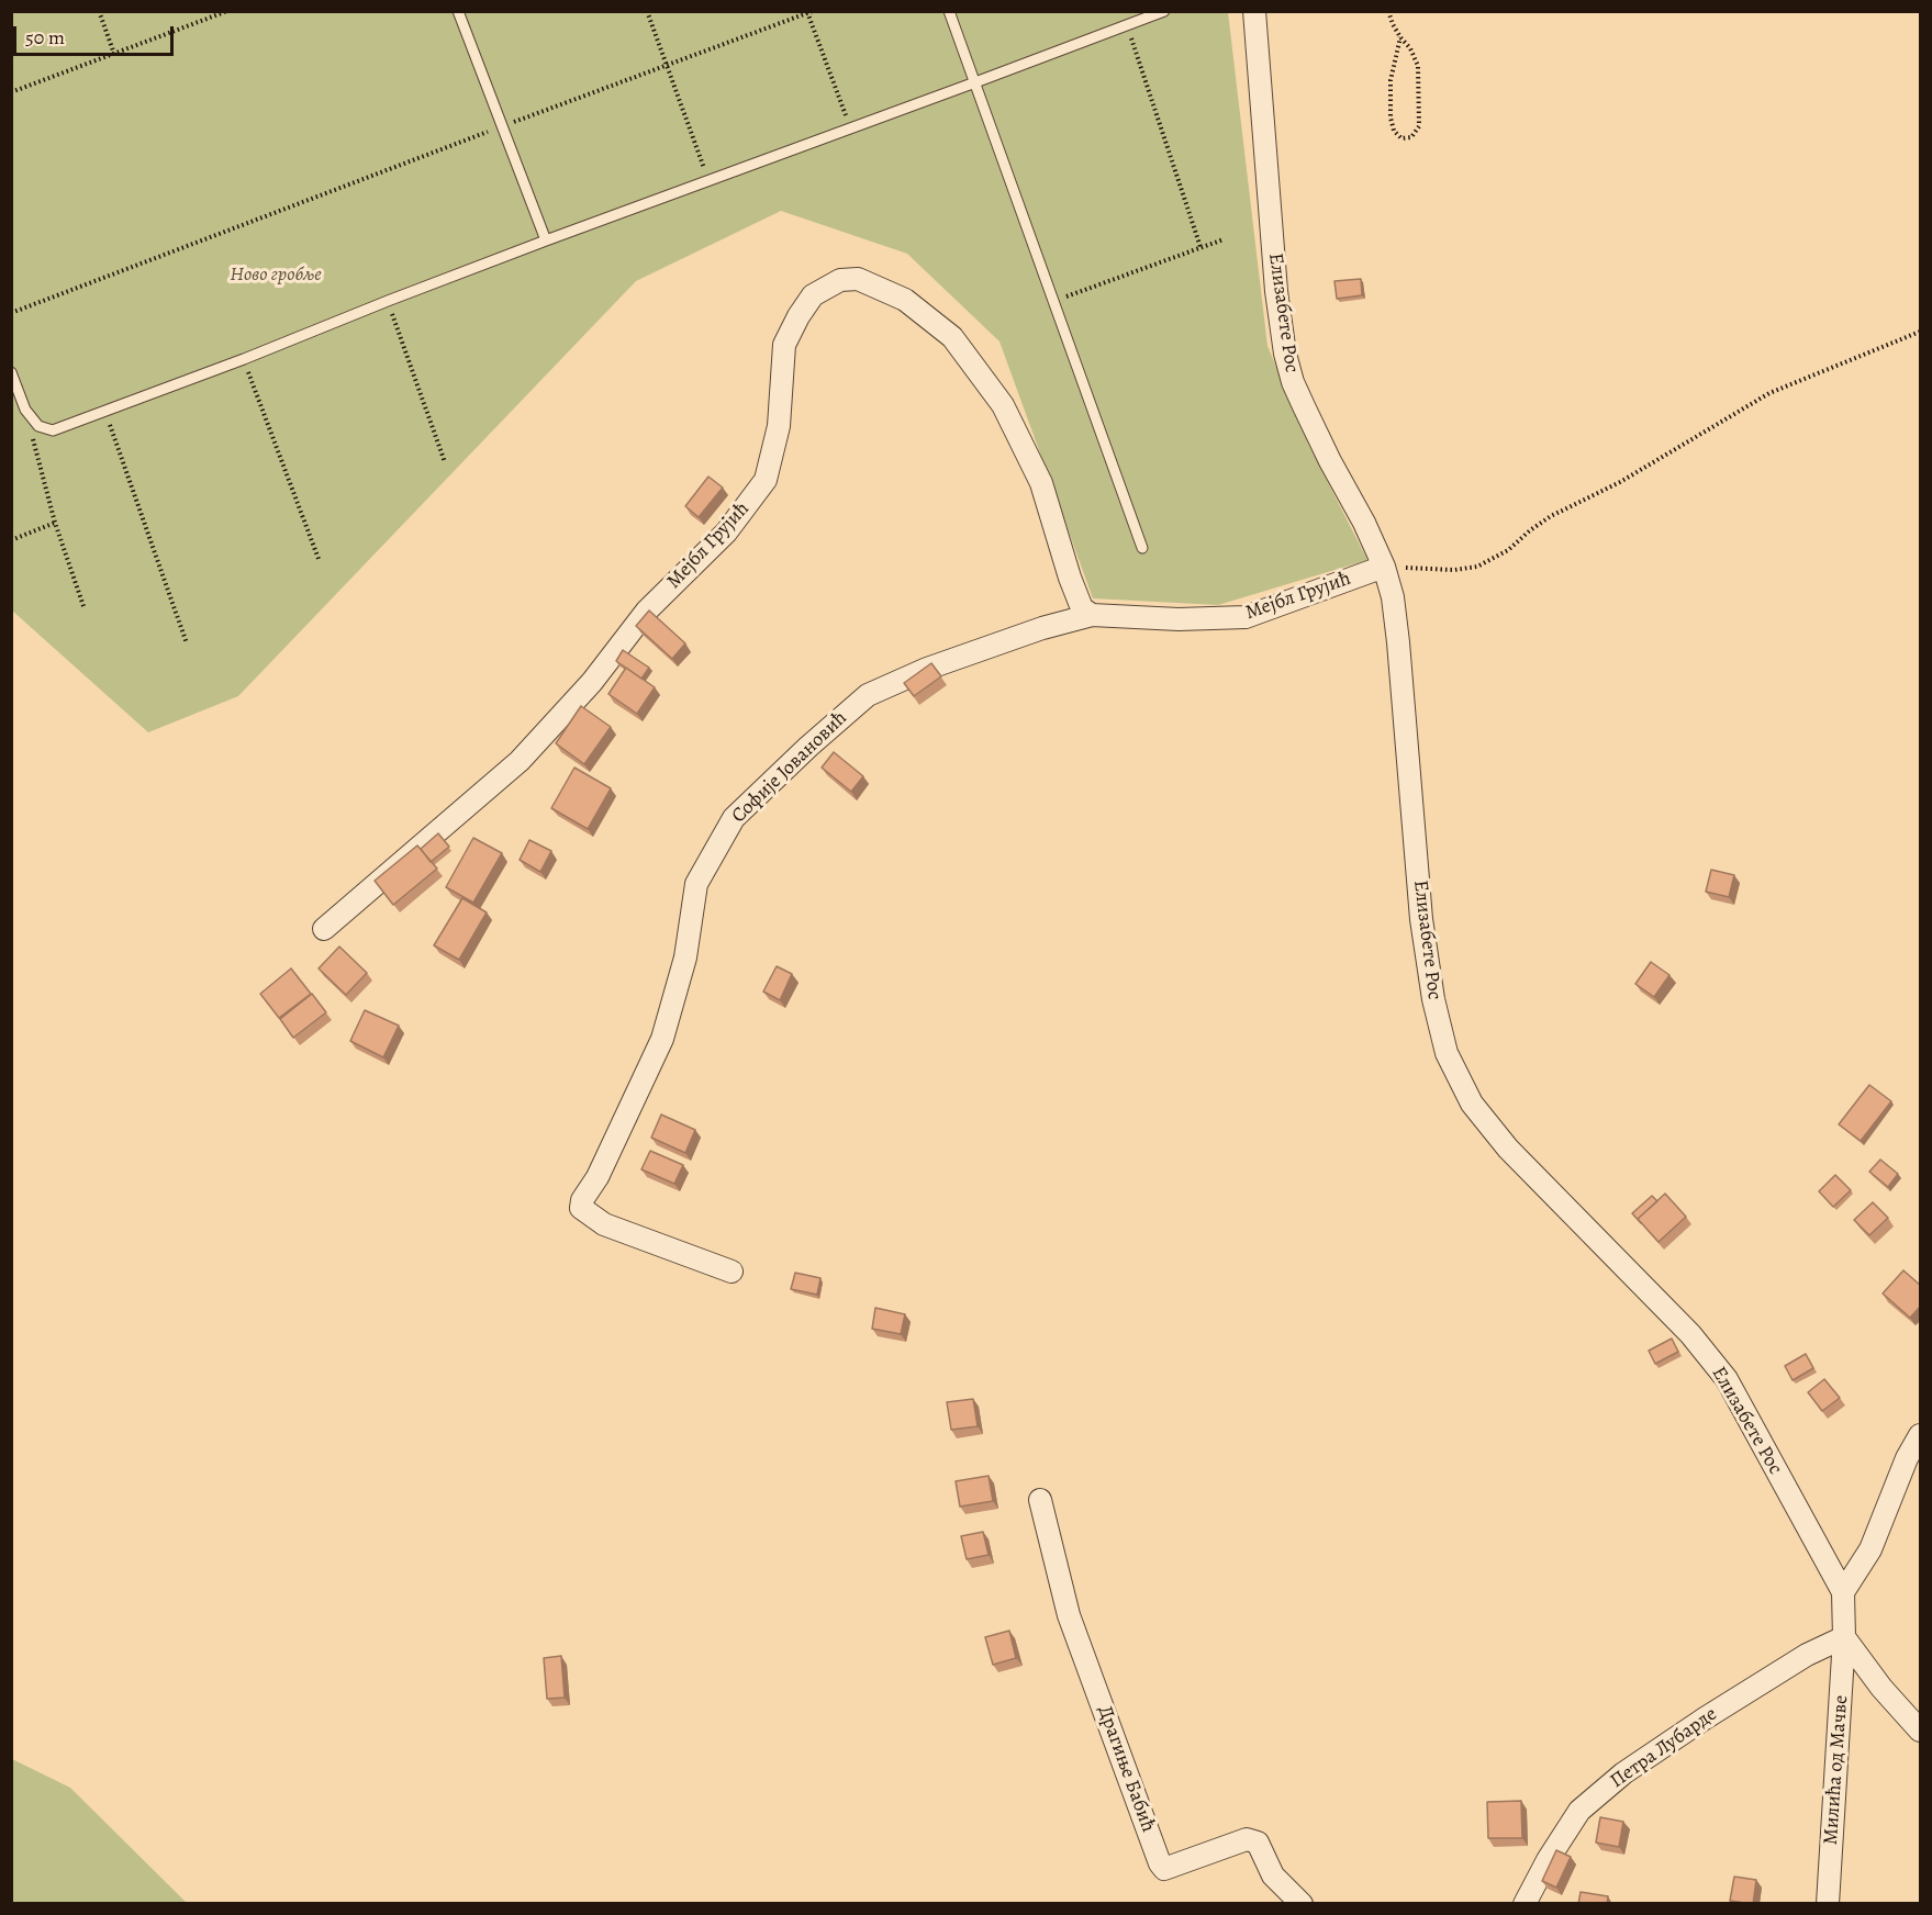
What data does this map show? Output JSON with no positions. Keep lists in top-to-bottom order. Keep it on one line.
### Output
{"streets":{"street":["Елизабете Рос","Мејбл Грујић","Софије Јовановић","Петра Лубарде","Драгиње Бабић","Милића од Мачве"]},"crossings":[["Елизабете Рос","Мејбл Грујић"],["Елизабете Рос","Петра Лубарде"],["Елизабете Рос","Милића од Мачве"],["Мејбл Грујић","Софије Јовановић"],["Петра Лубарде","Милића од Мачве"]],"parks":["Ново гробље"],"scale_bar":"50 m"}
